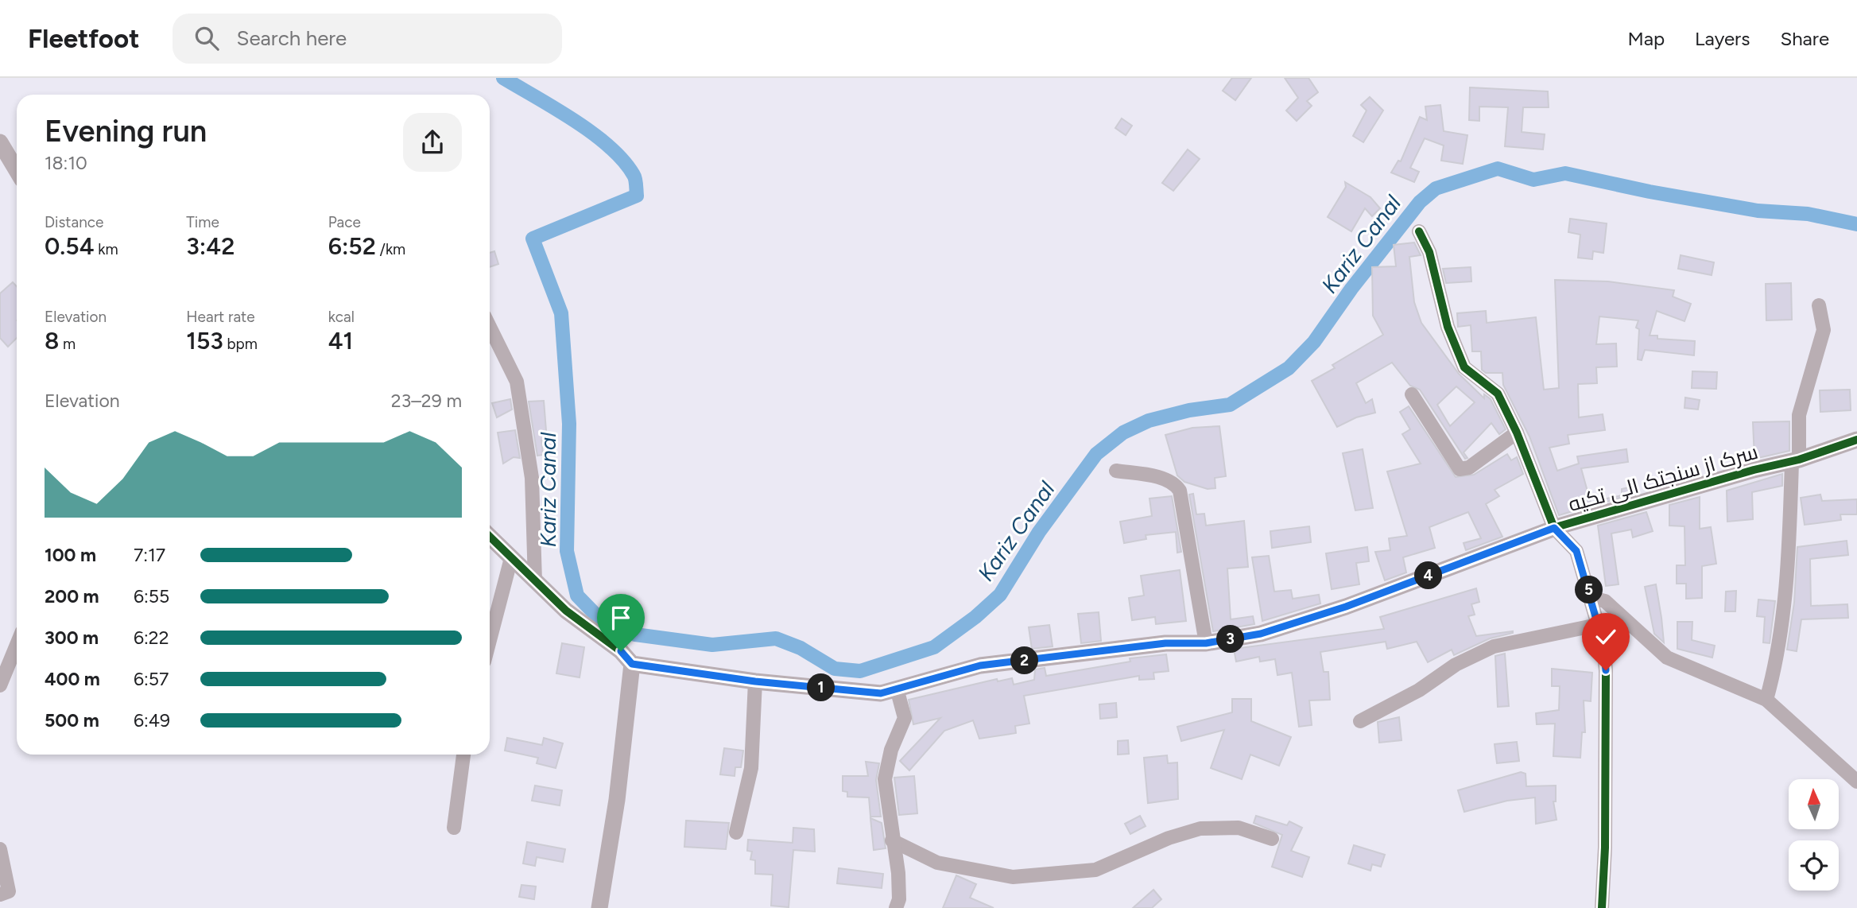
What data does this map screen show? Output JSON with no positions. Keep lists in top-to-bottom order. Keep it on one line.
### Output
{"streets":{"street":["سرک از سنجتک الی تکیه"]},"water":["Kariz Canal"],"north":"top","page":{"header":"Fleetfoot","search":"Search here","nav":["Map","Layers","Share"],"heading":["Evening run","18:10"],"stats":[["Distance","0.54 km"],["Time","3:42"],["Pace","6:52 /km"],["Elevation","8 m"],["Heart rate","153 bpm"],["kcal","41"]],"chart":["Elevation","23–29 m"],"list":[{"name":"100 m","note":"7:17"},{"name":"200 m","note":"6:55"},{"name":"300 m","note":"6:22"},{"name":"400 m","note":"6:57"},{"name":"500 m","note":"6:49"}],"pins":["4","5","3","2","1"]}}
